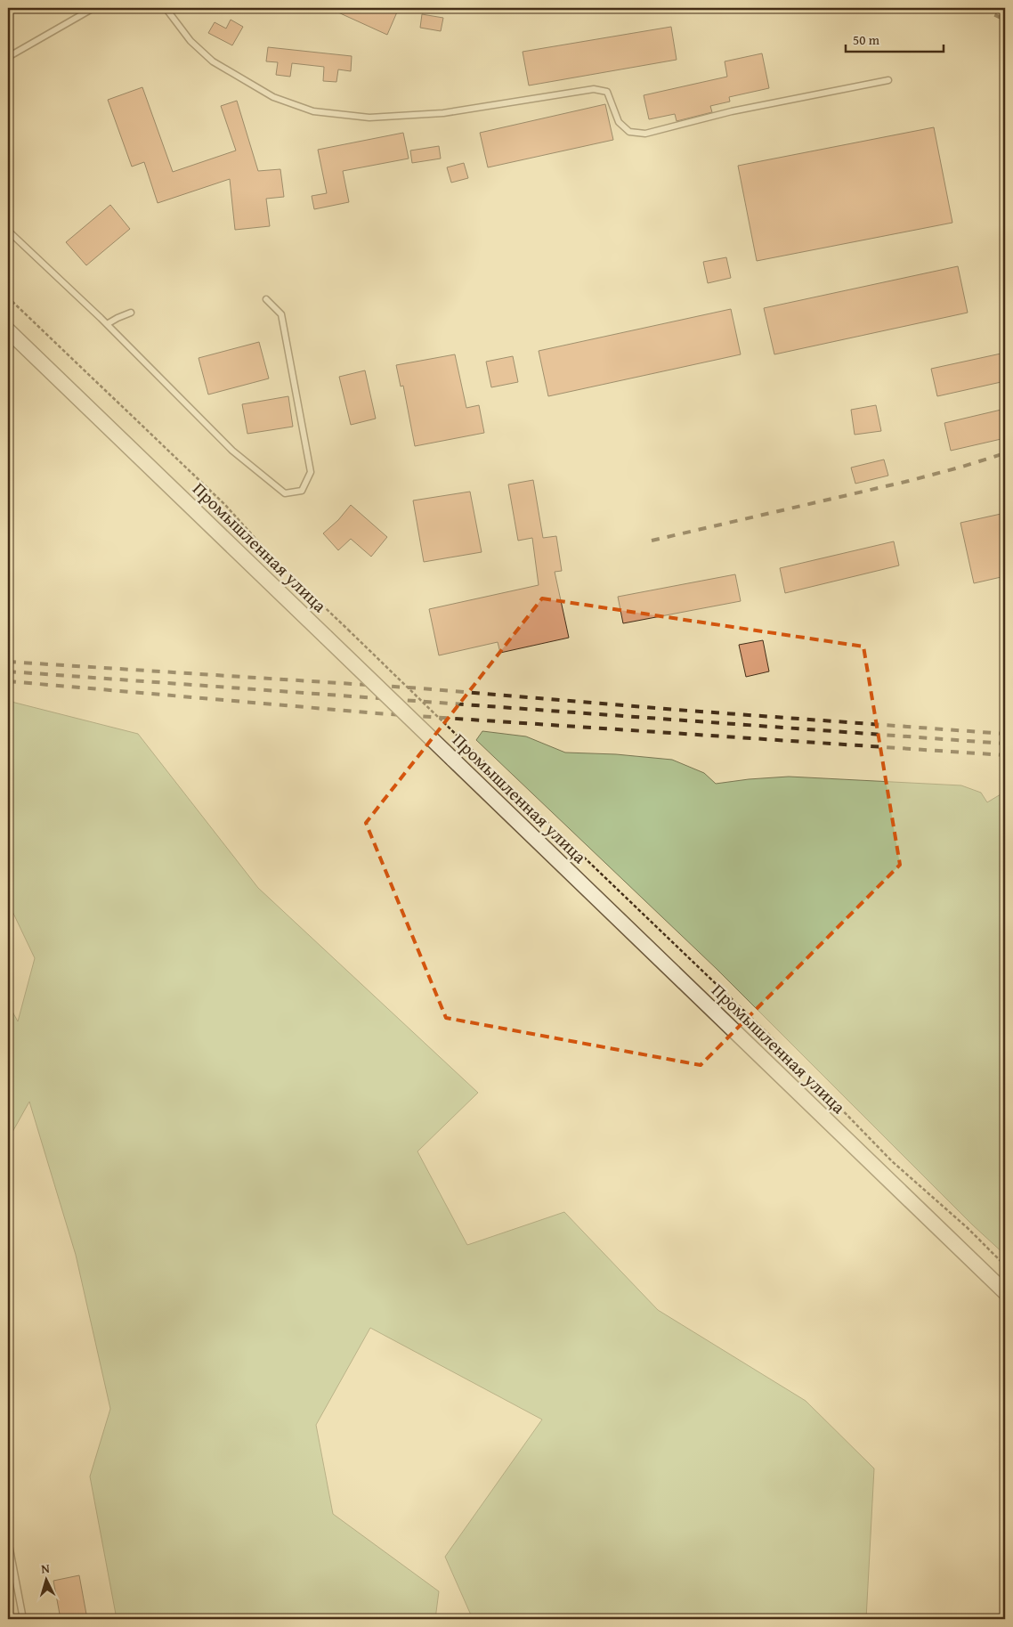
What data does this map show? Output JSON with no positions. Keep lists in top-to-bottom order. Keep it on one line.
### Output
{"streets":{"street":["Промышленная улица"]},"scale_bar":"50 m","north":"top"}
